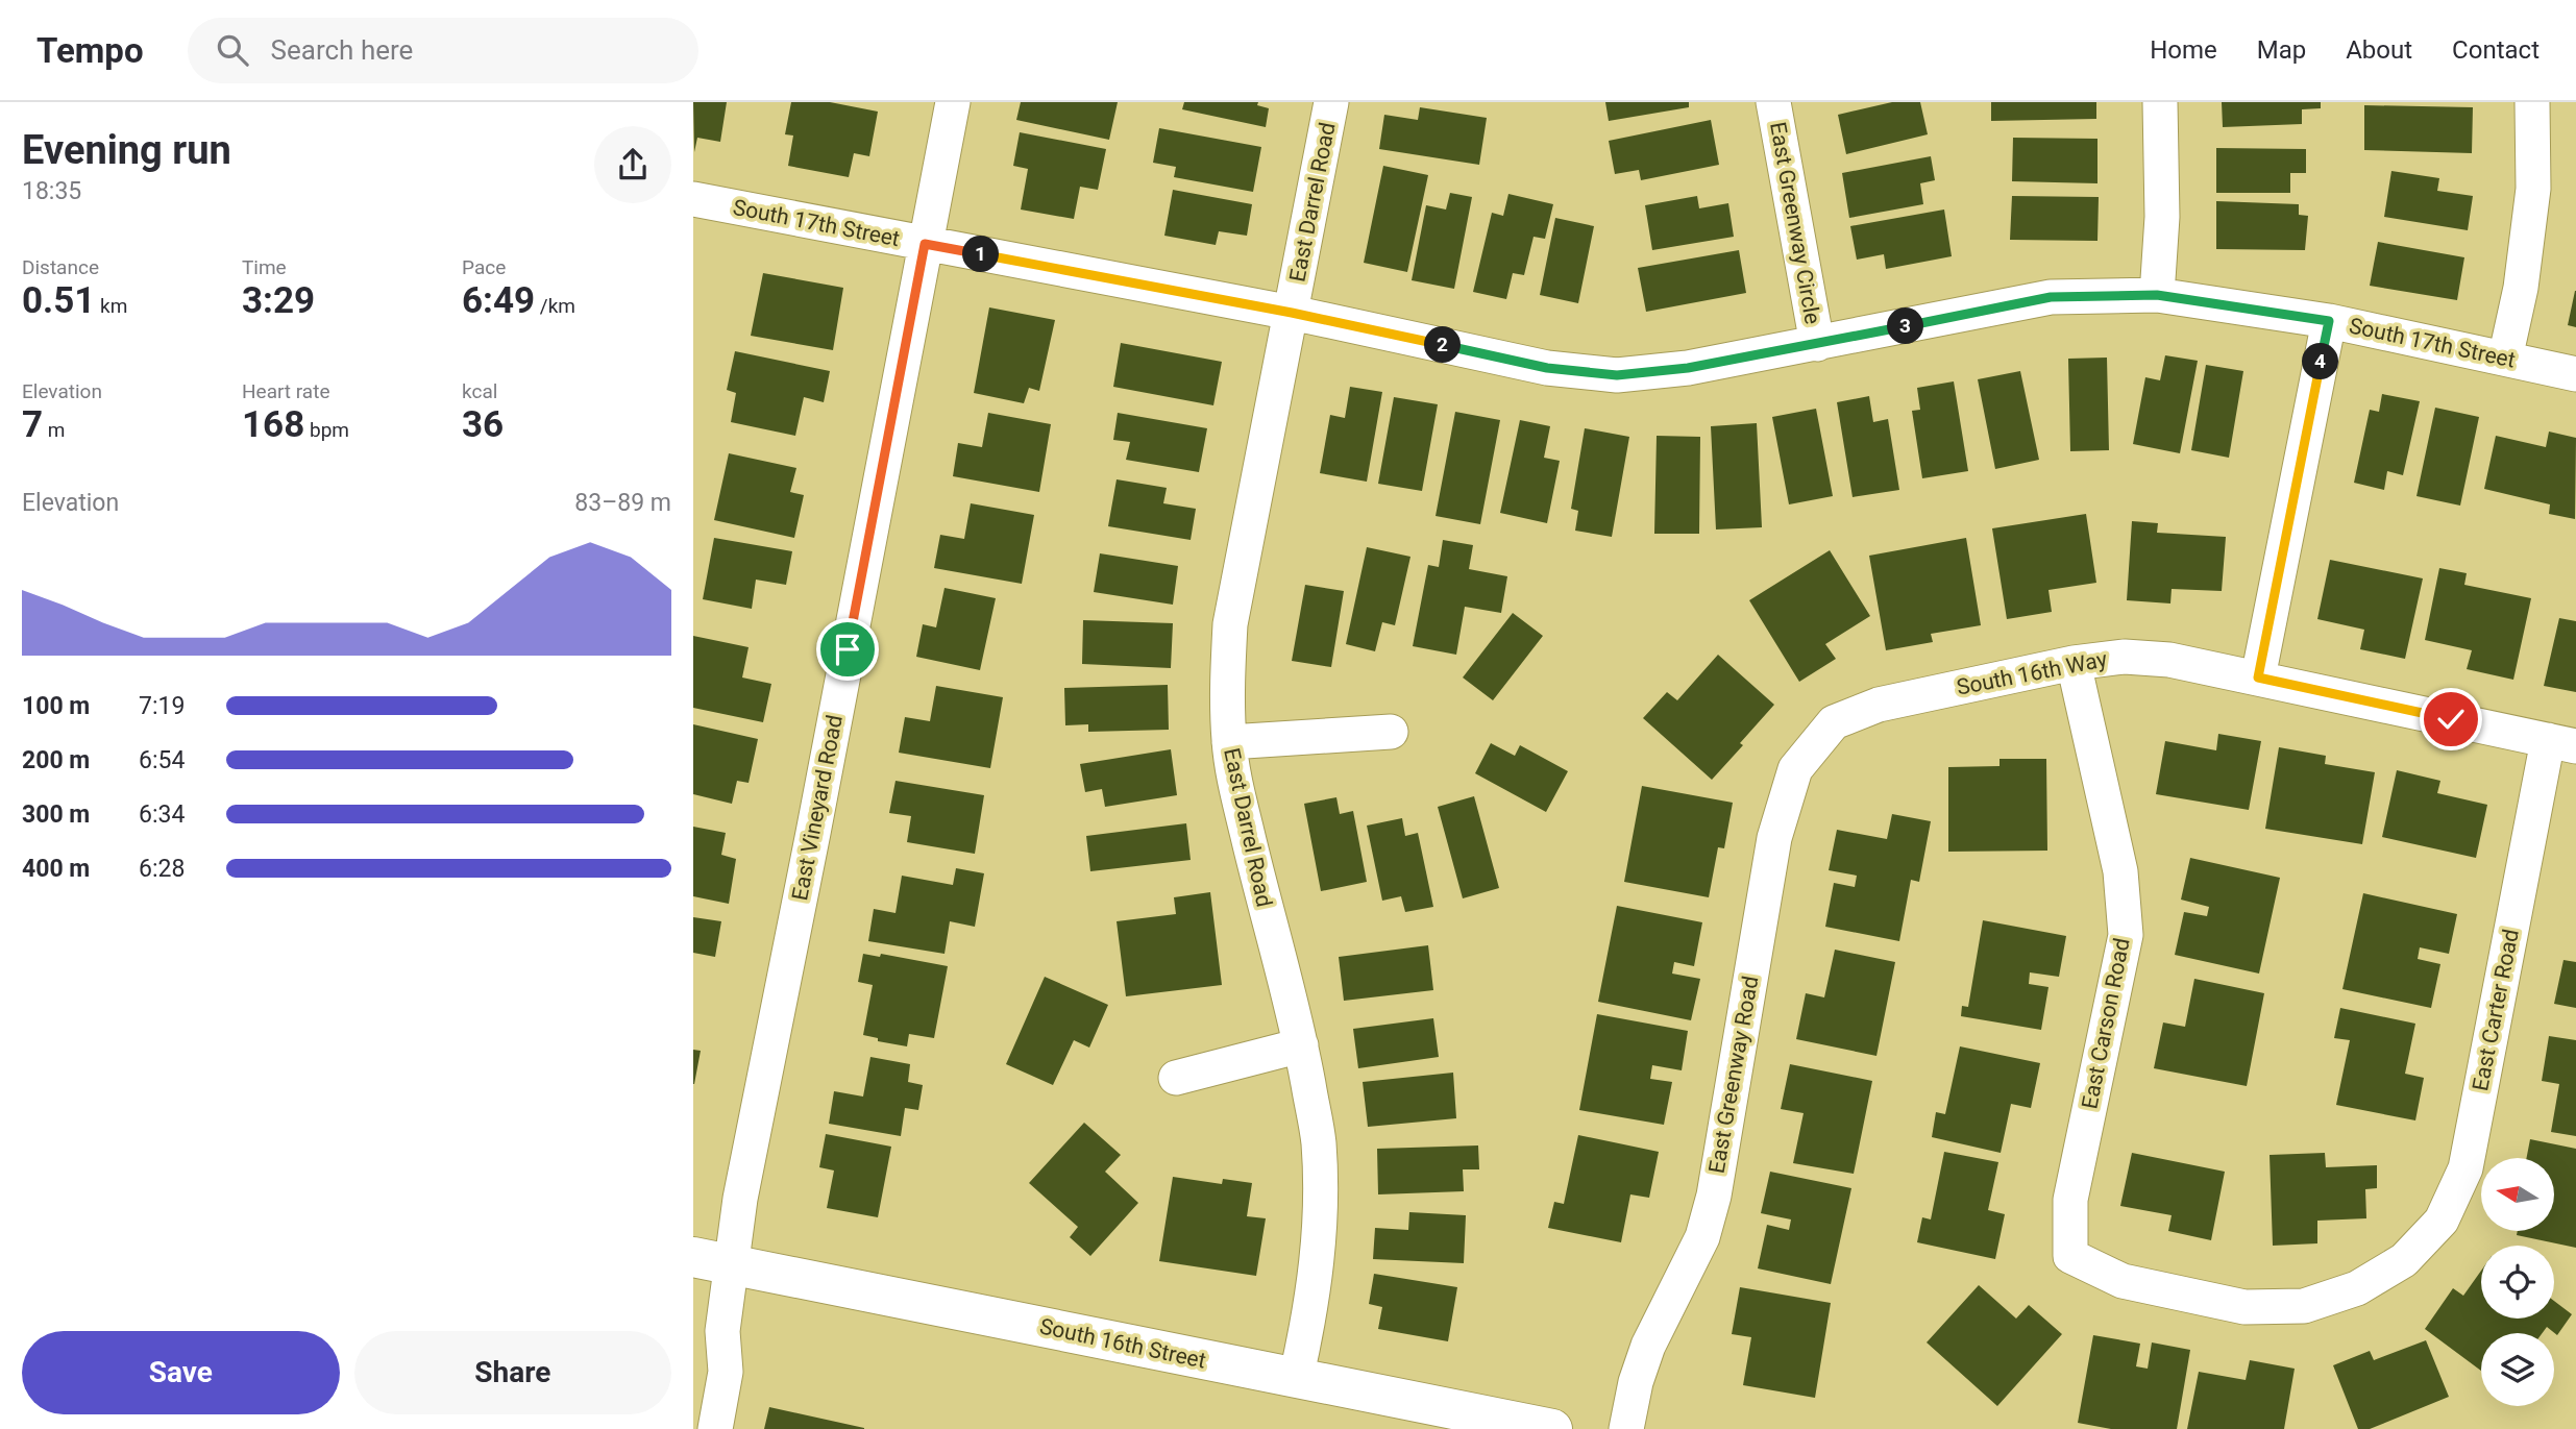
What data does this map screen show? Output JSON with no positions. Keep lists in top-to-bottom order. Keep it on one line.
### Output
{"streets":{"main road":["South 16th Street"],"street":["East Darrel Road","South 17th Street","East Greenway Circle","South 16th Way","East Vineyard Road","East Carter Road","East Carson Road","East Greenway Road"]},"crossings":[["East Darrel Road","South 17th Street"],["East Darrel Road","South 16th Street"],["South 17th Street","East Greenway Circle"],["South 17th Street","East Vineyard Road"],["South 16th Way","East Carter Road"],["South 16th Way","East Carson Road"],["South 16th Way","East Greenway Road"],["East Vineyard Road","South 16th Street"],["East Carter Road","East Carson Road"]],"north":"left","page":{"header":"Tempo","search":"Search here","nav":["Home","Map","About","Contact"],"heading":["Evening run","18:35"],"stats":[["Distance","0.51 km"],["Time","3:29"],["Pace","6:49 /km"],["Elevation","7 m"],["Heart rate","168 bpm"],["kcal","36"]],"pins":["1","3","2","4"],"chart":["Elevation","83–89 m"],"list":[{"name":"100 m","note":"7:19"},{"name":"200 m","note":"6:54"},{"name":"300 m","note":"6:34"},{"name":"400 m","note":"6:28"}],"buttons":["Save","Share"]}}
